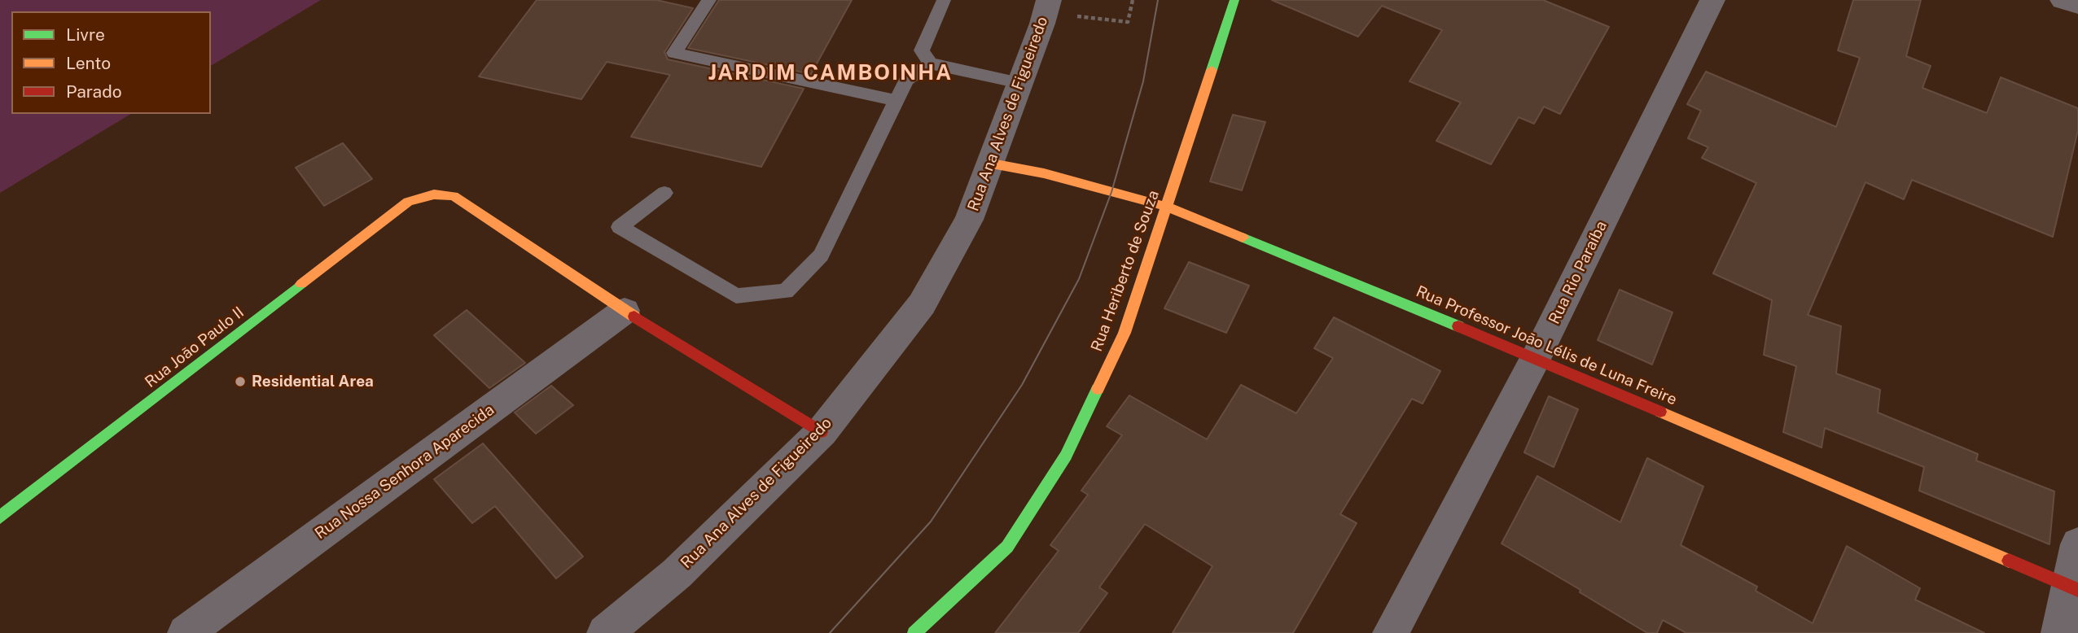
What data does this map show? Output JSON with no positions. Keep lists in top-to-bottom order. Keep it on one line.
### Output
{"streets":{"street":["Rua Ana Alves de Figueiredo","Rua Heriberto de Souza","Rua Rio Paraíba","Rua Professor João Lélis de Luna Freire","Rua João Paulo II","Rua Nossa Senhora Aparecida"]},"crossings":[["Rua Ana Alves de Figueiredo","Rua Professor João Lélis de Luna Freire"],["Rua Heriberto de Souza","Rua Professor João Lélis de Luna Freire"],["Rua Rio Paraíba","Rua Professor João Lélis de Luna Freire"],["Rua João Paulo II","Rua Nossa Senhora Aparecida"]],"districts":["JARDIM CAMBOINHA"],"places":["Residential Area"],"legend":["Livre","Lento","Parado"]}
